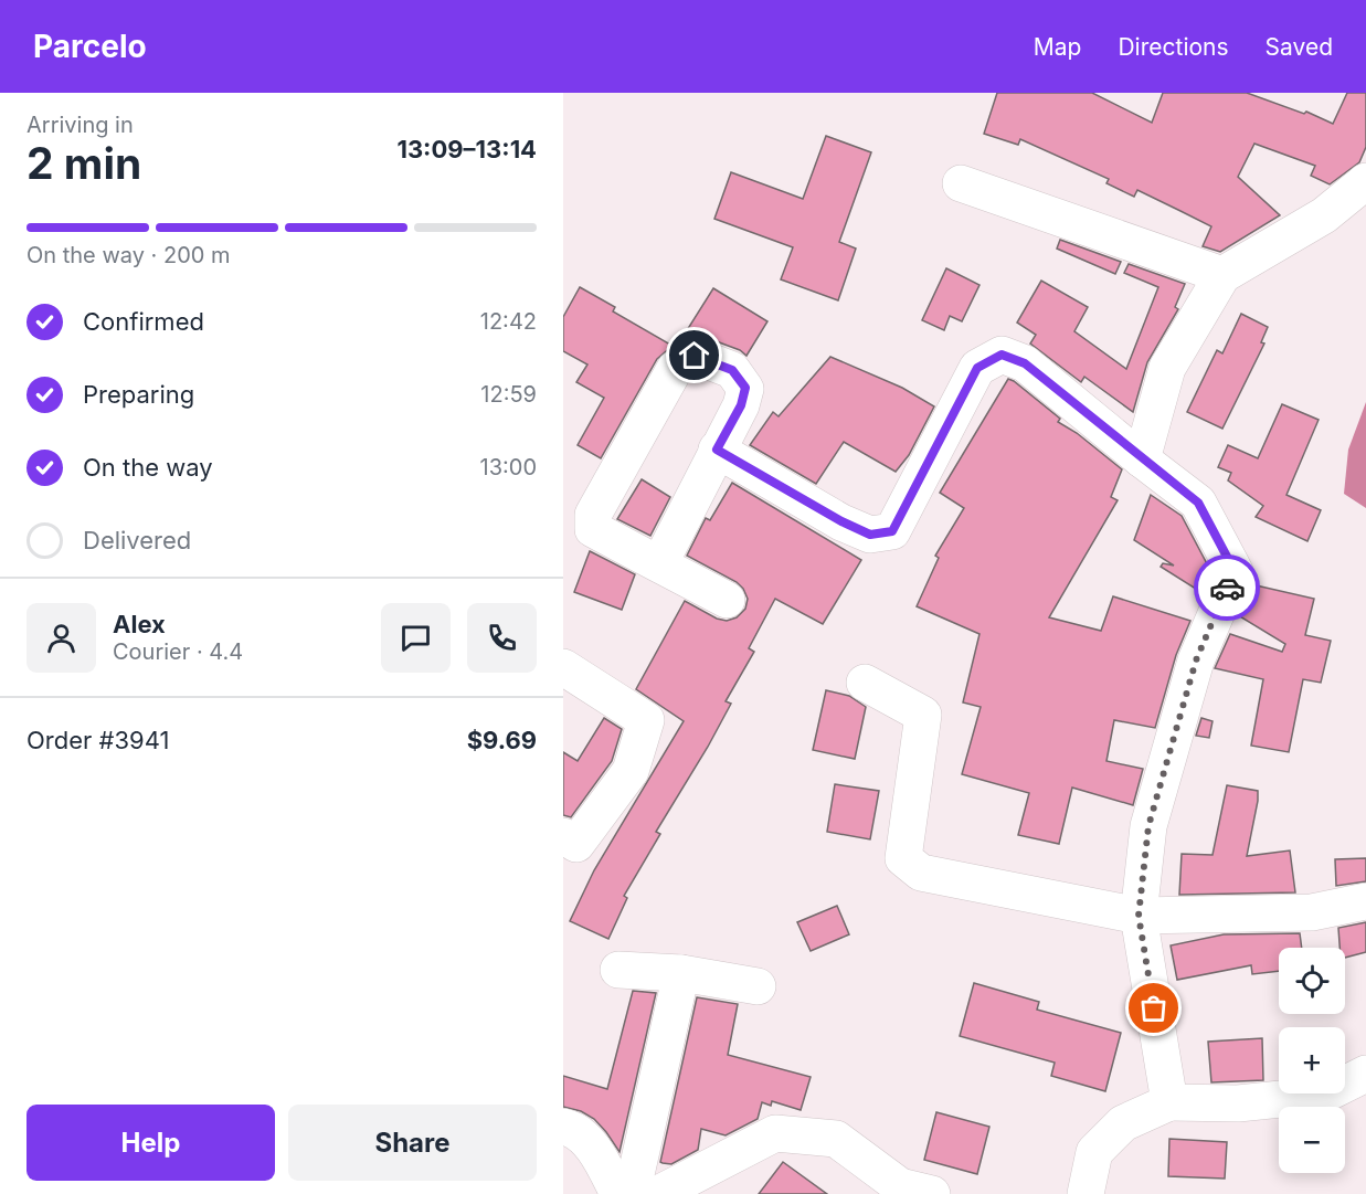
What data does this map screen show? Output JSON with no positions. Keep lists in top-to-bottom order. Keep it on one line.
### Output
{"page":{"header":"Parcelo","nav":["Map","Directions","Saved"],"heading":["2 min","Arriving in","13:09–13:14"],"panel":["Alex","Courier · 4.4","Order #3941","$9.69"],"bar":"On the way · 200 m","list":[["Confirmed","12:42"],["Preparing","12:59"],["On the way","13:00"],"Delivered"],"map_buttons":["+","−"],"buttons":["Help","Share"]}}
